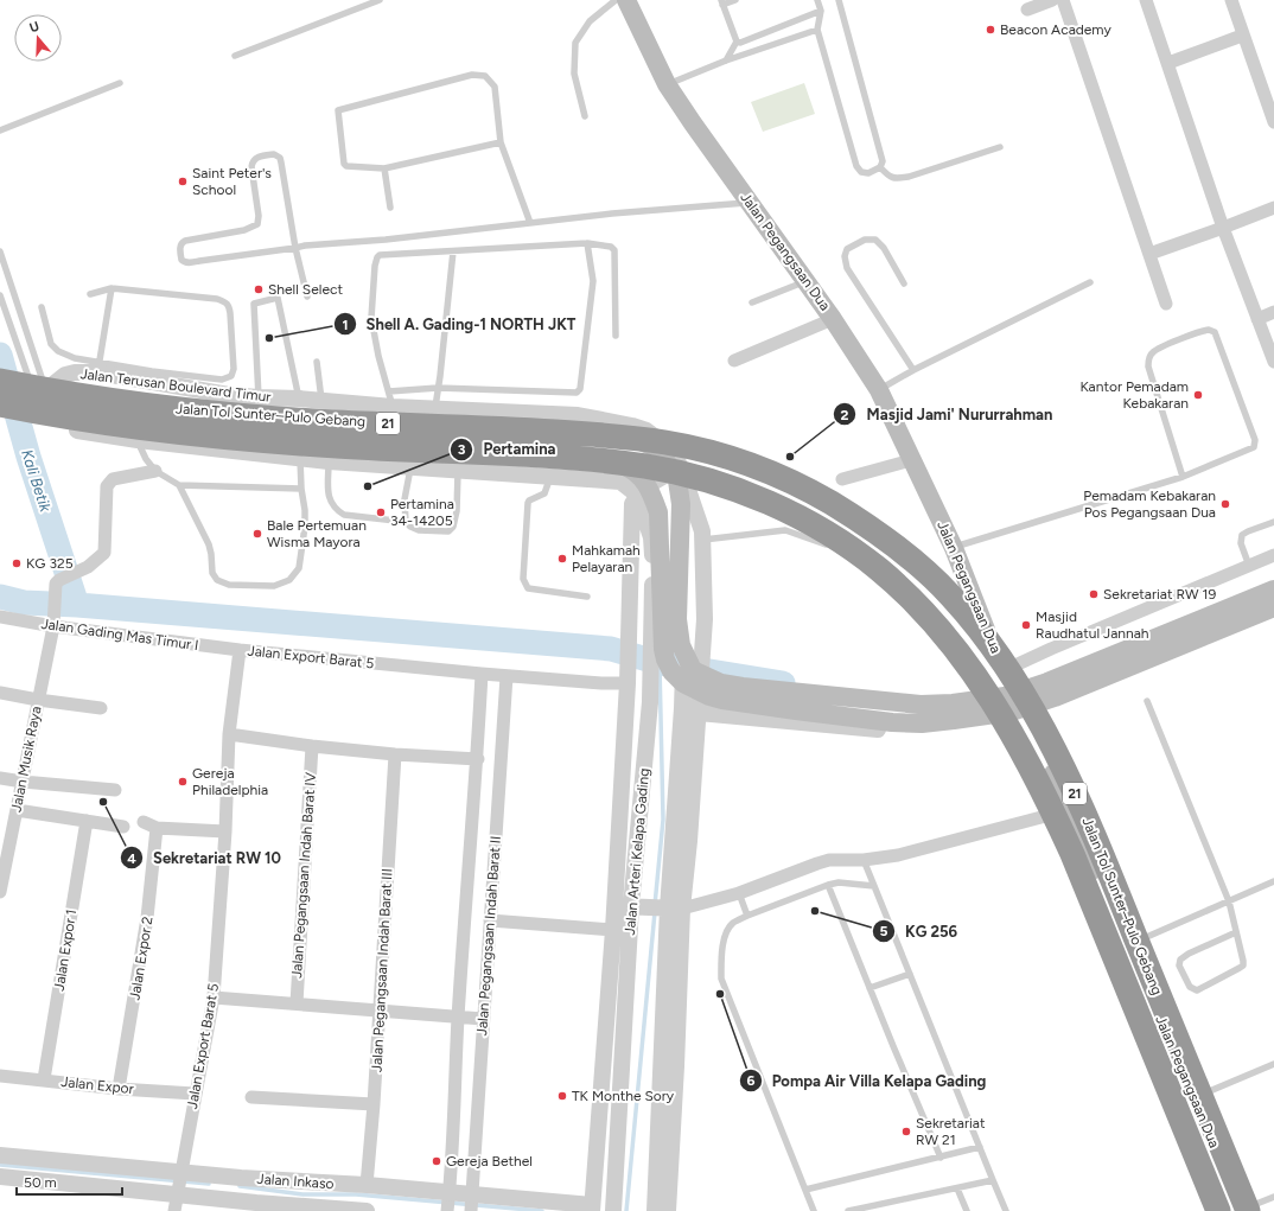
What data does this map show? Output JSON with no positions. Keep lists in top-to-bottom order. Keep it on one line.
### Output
{"streets":{"highway":["Jalan Tol Sunter–Pulo Gebang","21"],"main road":["Jalan Pegangsaan Dua"],"street":["Jalan Terusan Boulevard Timur","Jalan Gading Mas Timur I","Jalan Export Barat 5","Jalan Musik Raya","Jalan Arteri Kelapa Gading","Jalan Pegangsaan Indah Barat IV","Jalan Pegangsaan Indah Barat II","Jalan Expor 1","Jalan Expor 2","Jalan Pegangsaan Indah Barat III","Jalan Expor","Jalan Inkaso"]},"crossings":[["Jalan Pegangsaan Dua","Jalan Tol Sunter–Pulo Gebang"],["Jalan Terusan Boulevard Timur","Jalan Tol Sunter–Pulo Gebang"],["Jalan Gading Mas Timur I","Jalan Export Barat 5"],["Jalan Gading Mas Timur I","Jalan Musik Raya"],["Jalan Export Barat 5","Jalan Arteri Kelapa Gading"],["Jalan Export Barat 5","Jalan Pegangsaan Indah Barat II"],["Jalan Export Barat 5","Jalan Expor"],["Jalan Export Barat 5","Jalan Inkaso"],["Jalan Arteri Kelapa Gading","Jalan Inkaso"],["Jalan Pegangsaan Indah Barat II","Jalan Inkaso"],["Jalan Expor 1","Jalan Expor"],["Jalan Expor 2","Jalan Expor"],["Jalan Pegangsaan Indah Barat III","Jalan Inkaso"]],"water":["Kali Betik"],"places":["Beacon Academy","Saint Peter's School","Shell Select","Shell A. Gading-1 NORTH JKT","Kantor Pemadam Kebakaran","Masjid Jami' Nururrahman","Pertamina","Pemadam Kebakaran Pos Pegangsaan Dua","Pertamina 34-14205","Bale Pertemuan Wisma Mayora","Mahkamah Pelayaran","KG 325","Sekretariat RW 19","Masjid Raudhatul Jannah","Gereja Philadelphia","Sekretariat RW 10","KG 256","Pompa Air Villa Kelapa Gading","TK Monthe Sory","Sekretariat RW 21","Gereja Bethel"],"scale_bar":"50 m","north":"top"}
